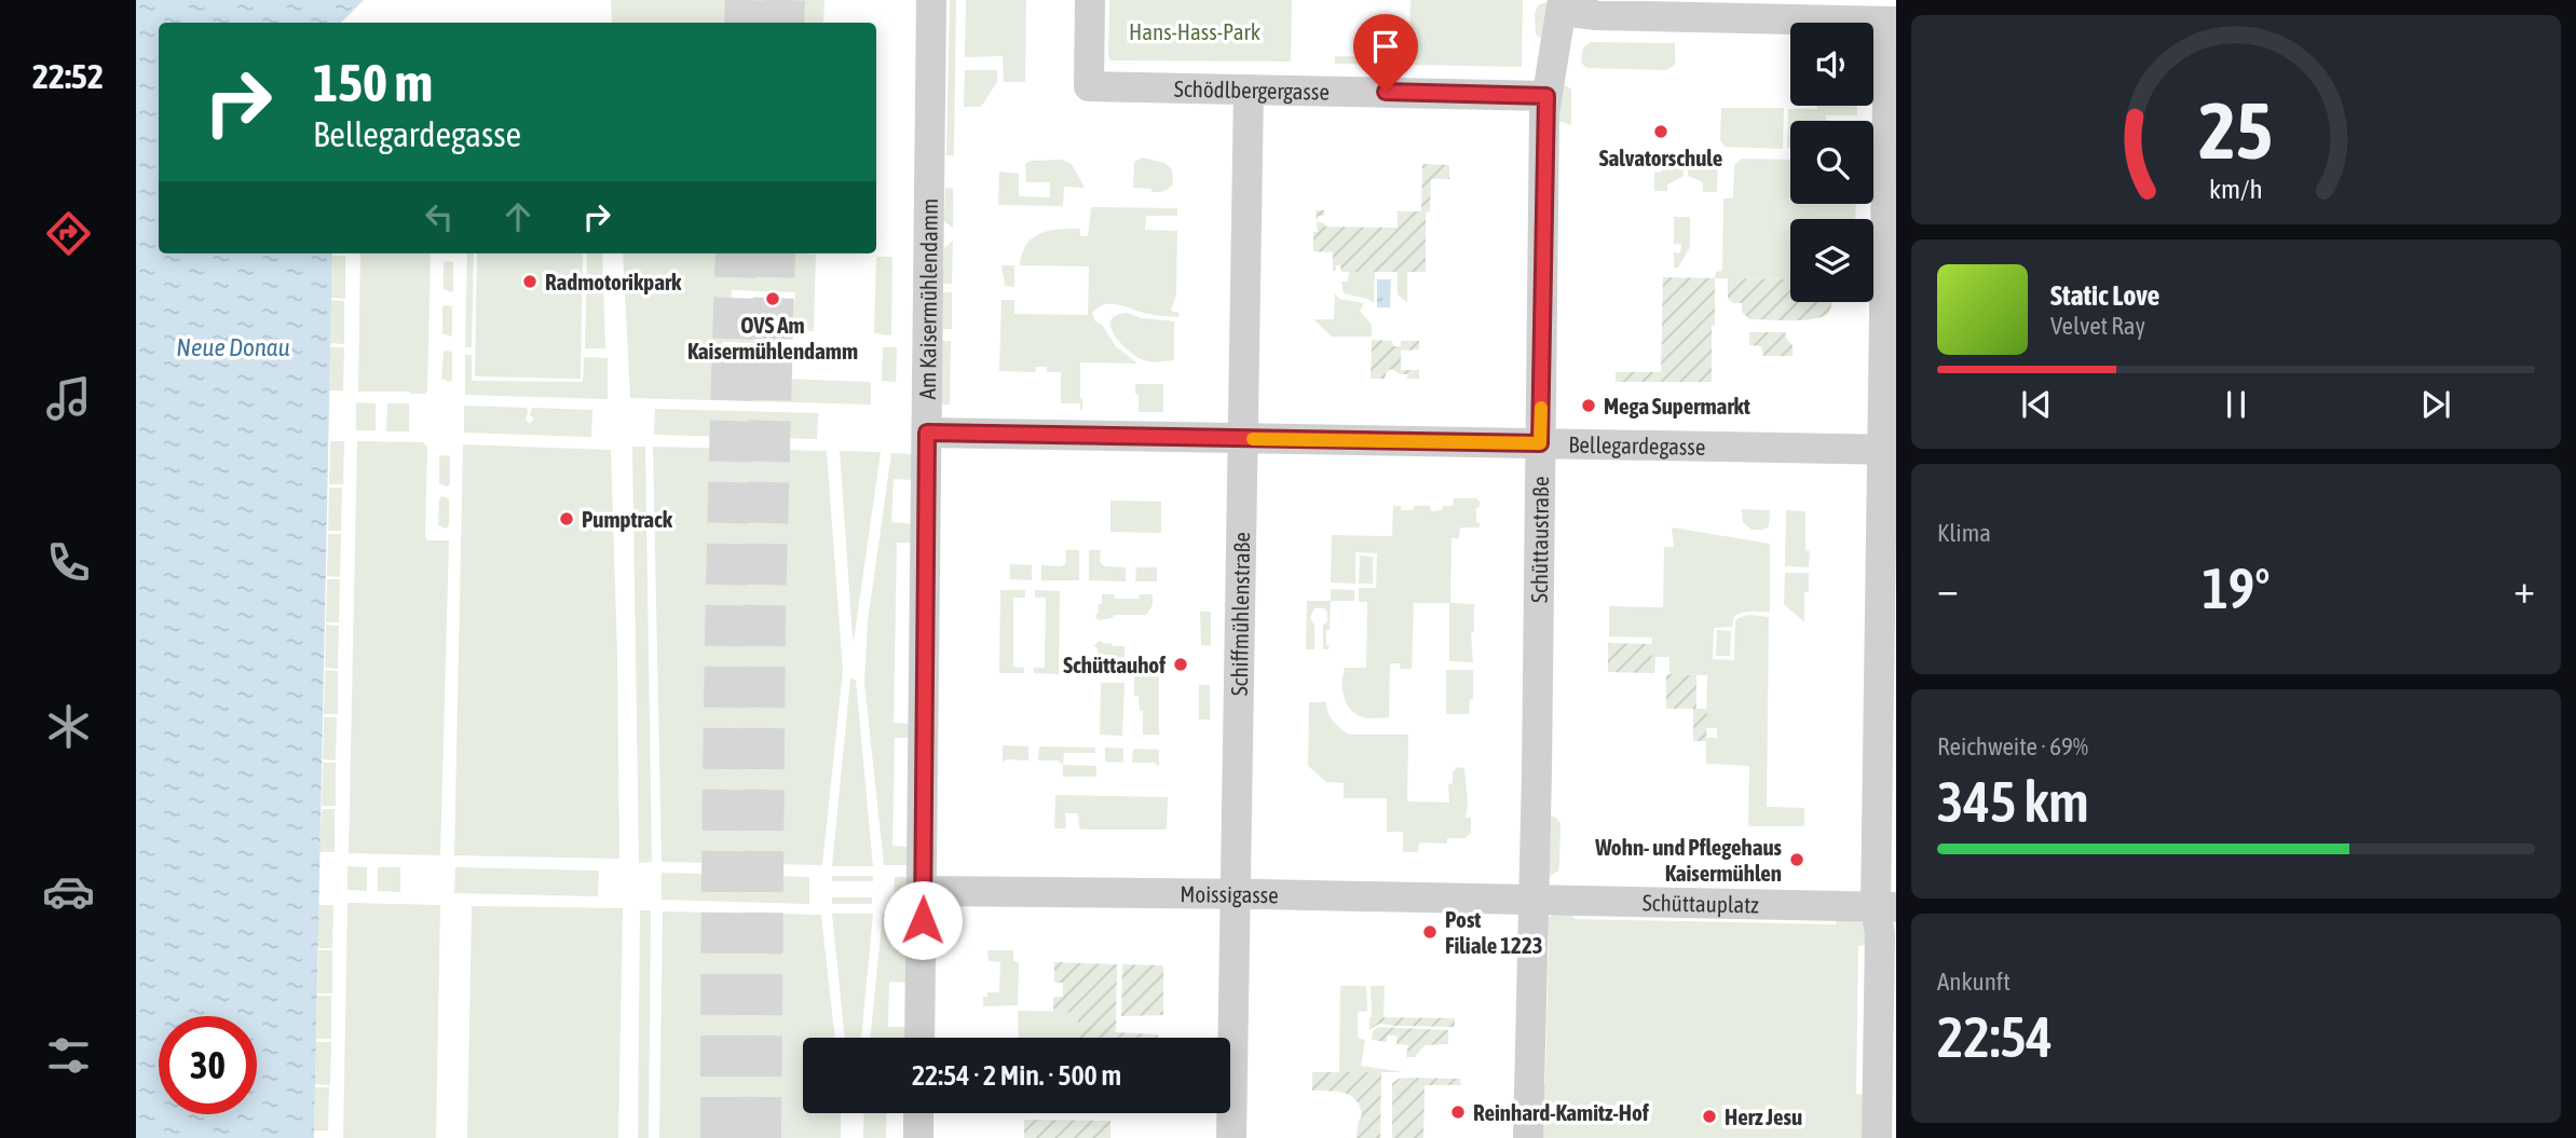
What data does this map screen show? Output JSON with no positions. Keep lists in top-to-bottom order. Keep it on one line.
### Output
{"streets":{"street":["Schödlbergergasse","Am Kaisermühlendamm","Bellegardegasse","Schüttaustraße","Schiffmühlenstraße","Moissigasse","Schüttauplatz"]},"crossings":[["Schödlbergergasse","Schüttaustraße"],["Schödlbergergasse","Schiffmühlenstraße"],["Am Kaisermühlendamm","Bellegardegasse"],["Am Kaisermühlendamm","Moissigasse"],["Bellegardegasse","Schüttaustraße"],["Bellegardegasse","Schiffmühlenstraße"],["Schüttaustraße","Moissigasse"],["Schüttaustraße","Schüttauplatz"],["Schiffmühlenstraße","Moissigasse"],["Moissigasse","Schüttauplatz"]],"water":["Neue Donau"],"parks":["Hans-Hass-Park"],"places":["Salvatorschule","Radmotorikpark","OVS Am Kaisermühlendamm","Mega Supermarkt","Pumptrack","Schüttauhof","Wohn- und Pflegehaus Kaisermühlen","Post Filiale 1223","Reinhard-Kamitz-Hof","Herz Jesu"],"page":{"tabs":"22:52","turn":["150 m","Bellegardegasse"],"song":["Static Love","Velvet Ray"],"tile":["Klima",["Reichweite · 69%","345 km"],["Ankunft","22:54"]],"heat":["−","19°","+"],"limit":"30","trip":"22:54 · 2 Min. · 500 m","gauge":["25","km/h"]}}
